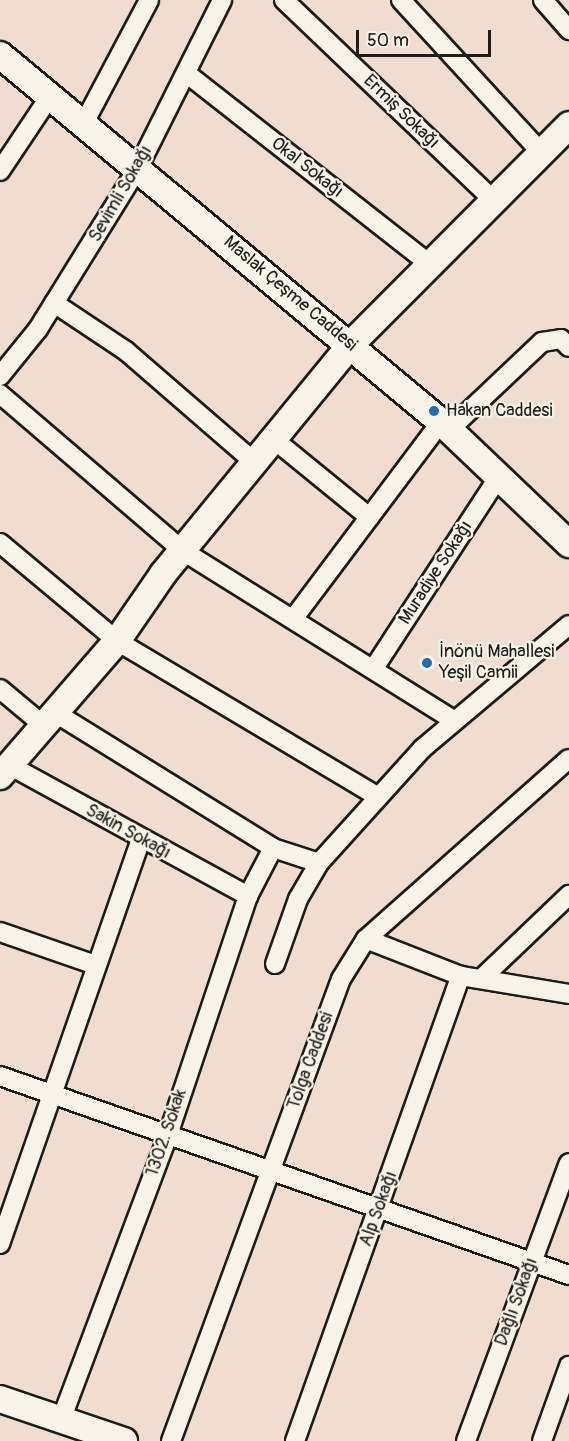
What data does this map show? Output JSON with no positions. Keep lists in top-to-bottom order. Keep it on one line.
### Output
{"streets":{"street":["Ermiş Sokağı","Okal Sokağı","Sevimli Sokağı","Maslak Çeşme Caddesi","Muradiye Sokağı","Sakin Sokağı","Tolga Caddesi","1302. Sokak","Alp Sokağı","Dağlı Sokağı"]},"crossings":[["Okal Sokağı","Sevimli Sokağı"],["Sevimli Sokağı","Maslak Çeşme Caddesi"],["Maslak Çeşme Caddesi","Muradiye Sokağı"],["Sakin Sokağı","1302. Sokak"]],"places":["Hakan Caddesi","İnönü Mahallesi Yeşil Camii"],"scale_bar":"50 m"}
